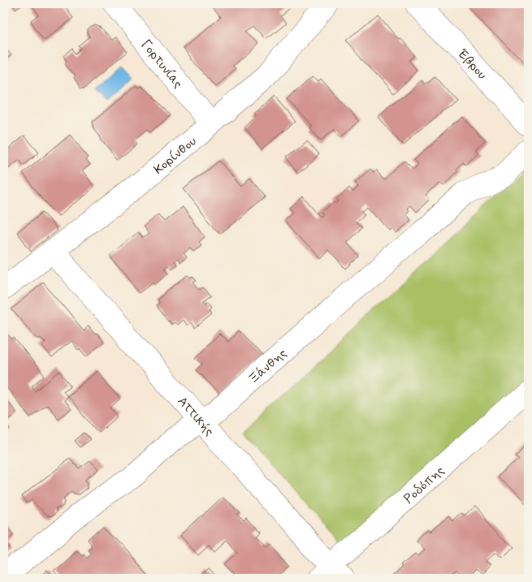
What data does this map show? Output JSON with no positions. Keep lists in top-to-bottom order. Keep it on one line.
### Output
{"streets":{"street":["Γορτυνίας","Έβρου","Κορίνθου","Ξάνθης","Αττικής","Ροδόπης"]},"crossings":[["Γορτυνίας","Κορίνθου"],["Κορίνθου","Αττικής"],["Ξάνθης","Αττικής"],["Αττικής","Ροδόπης"]]}
